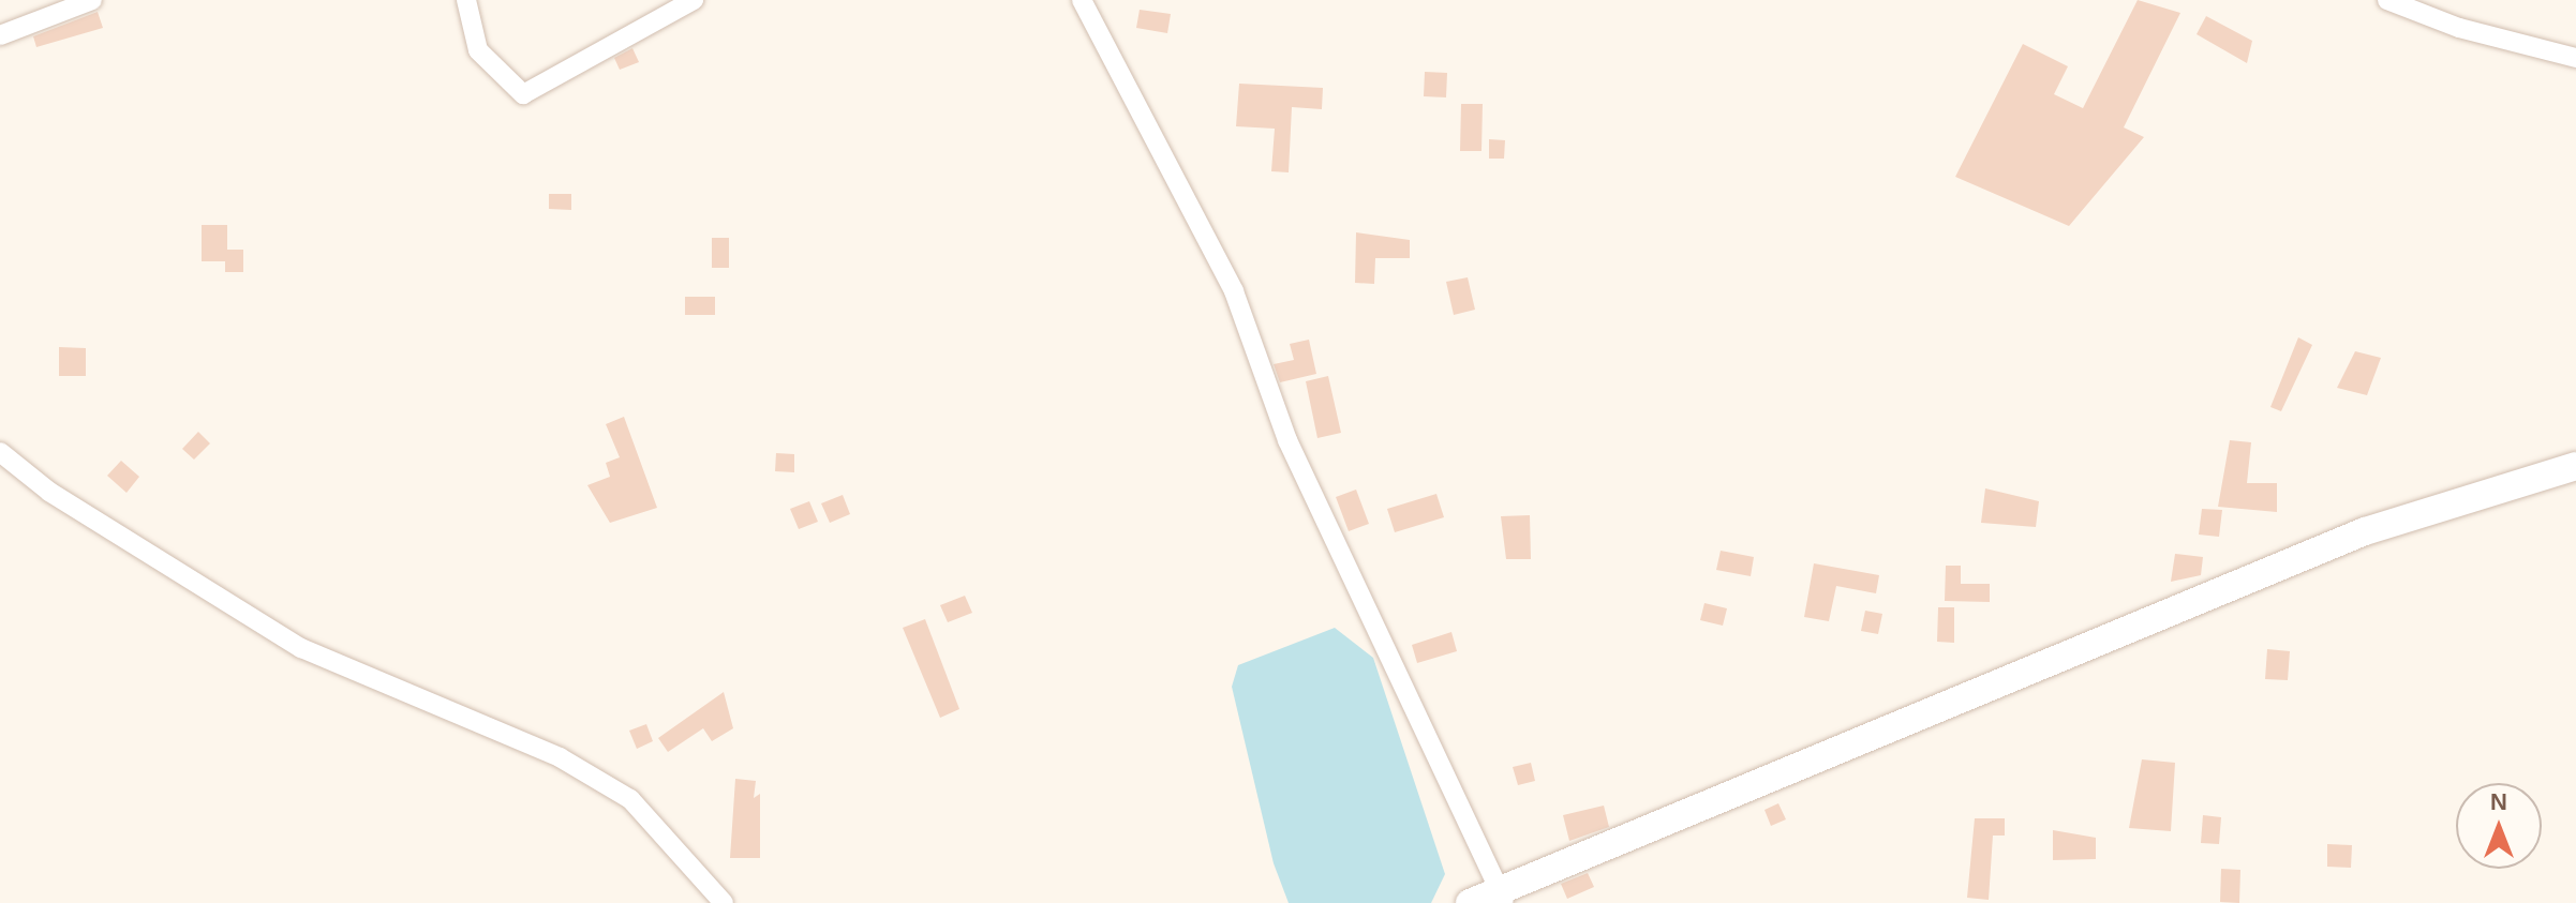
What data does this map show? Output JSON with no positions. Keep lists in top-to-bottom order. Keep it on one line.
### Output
{"north":"top"}
